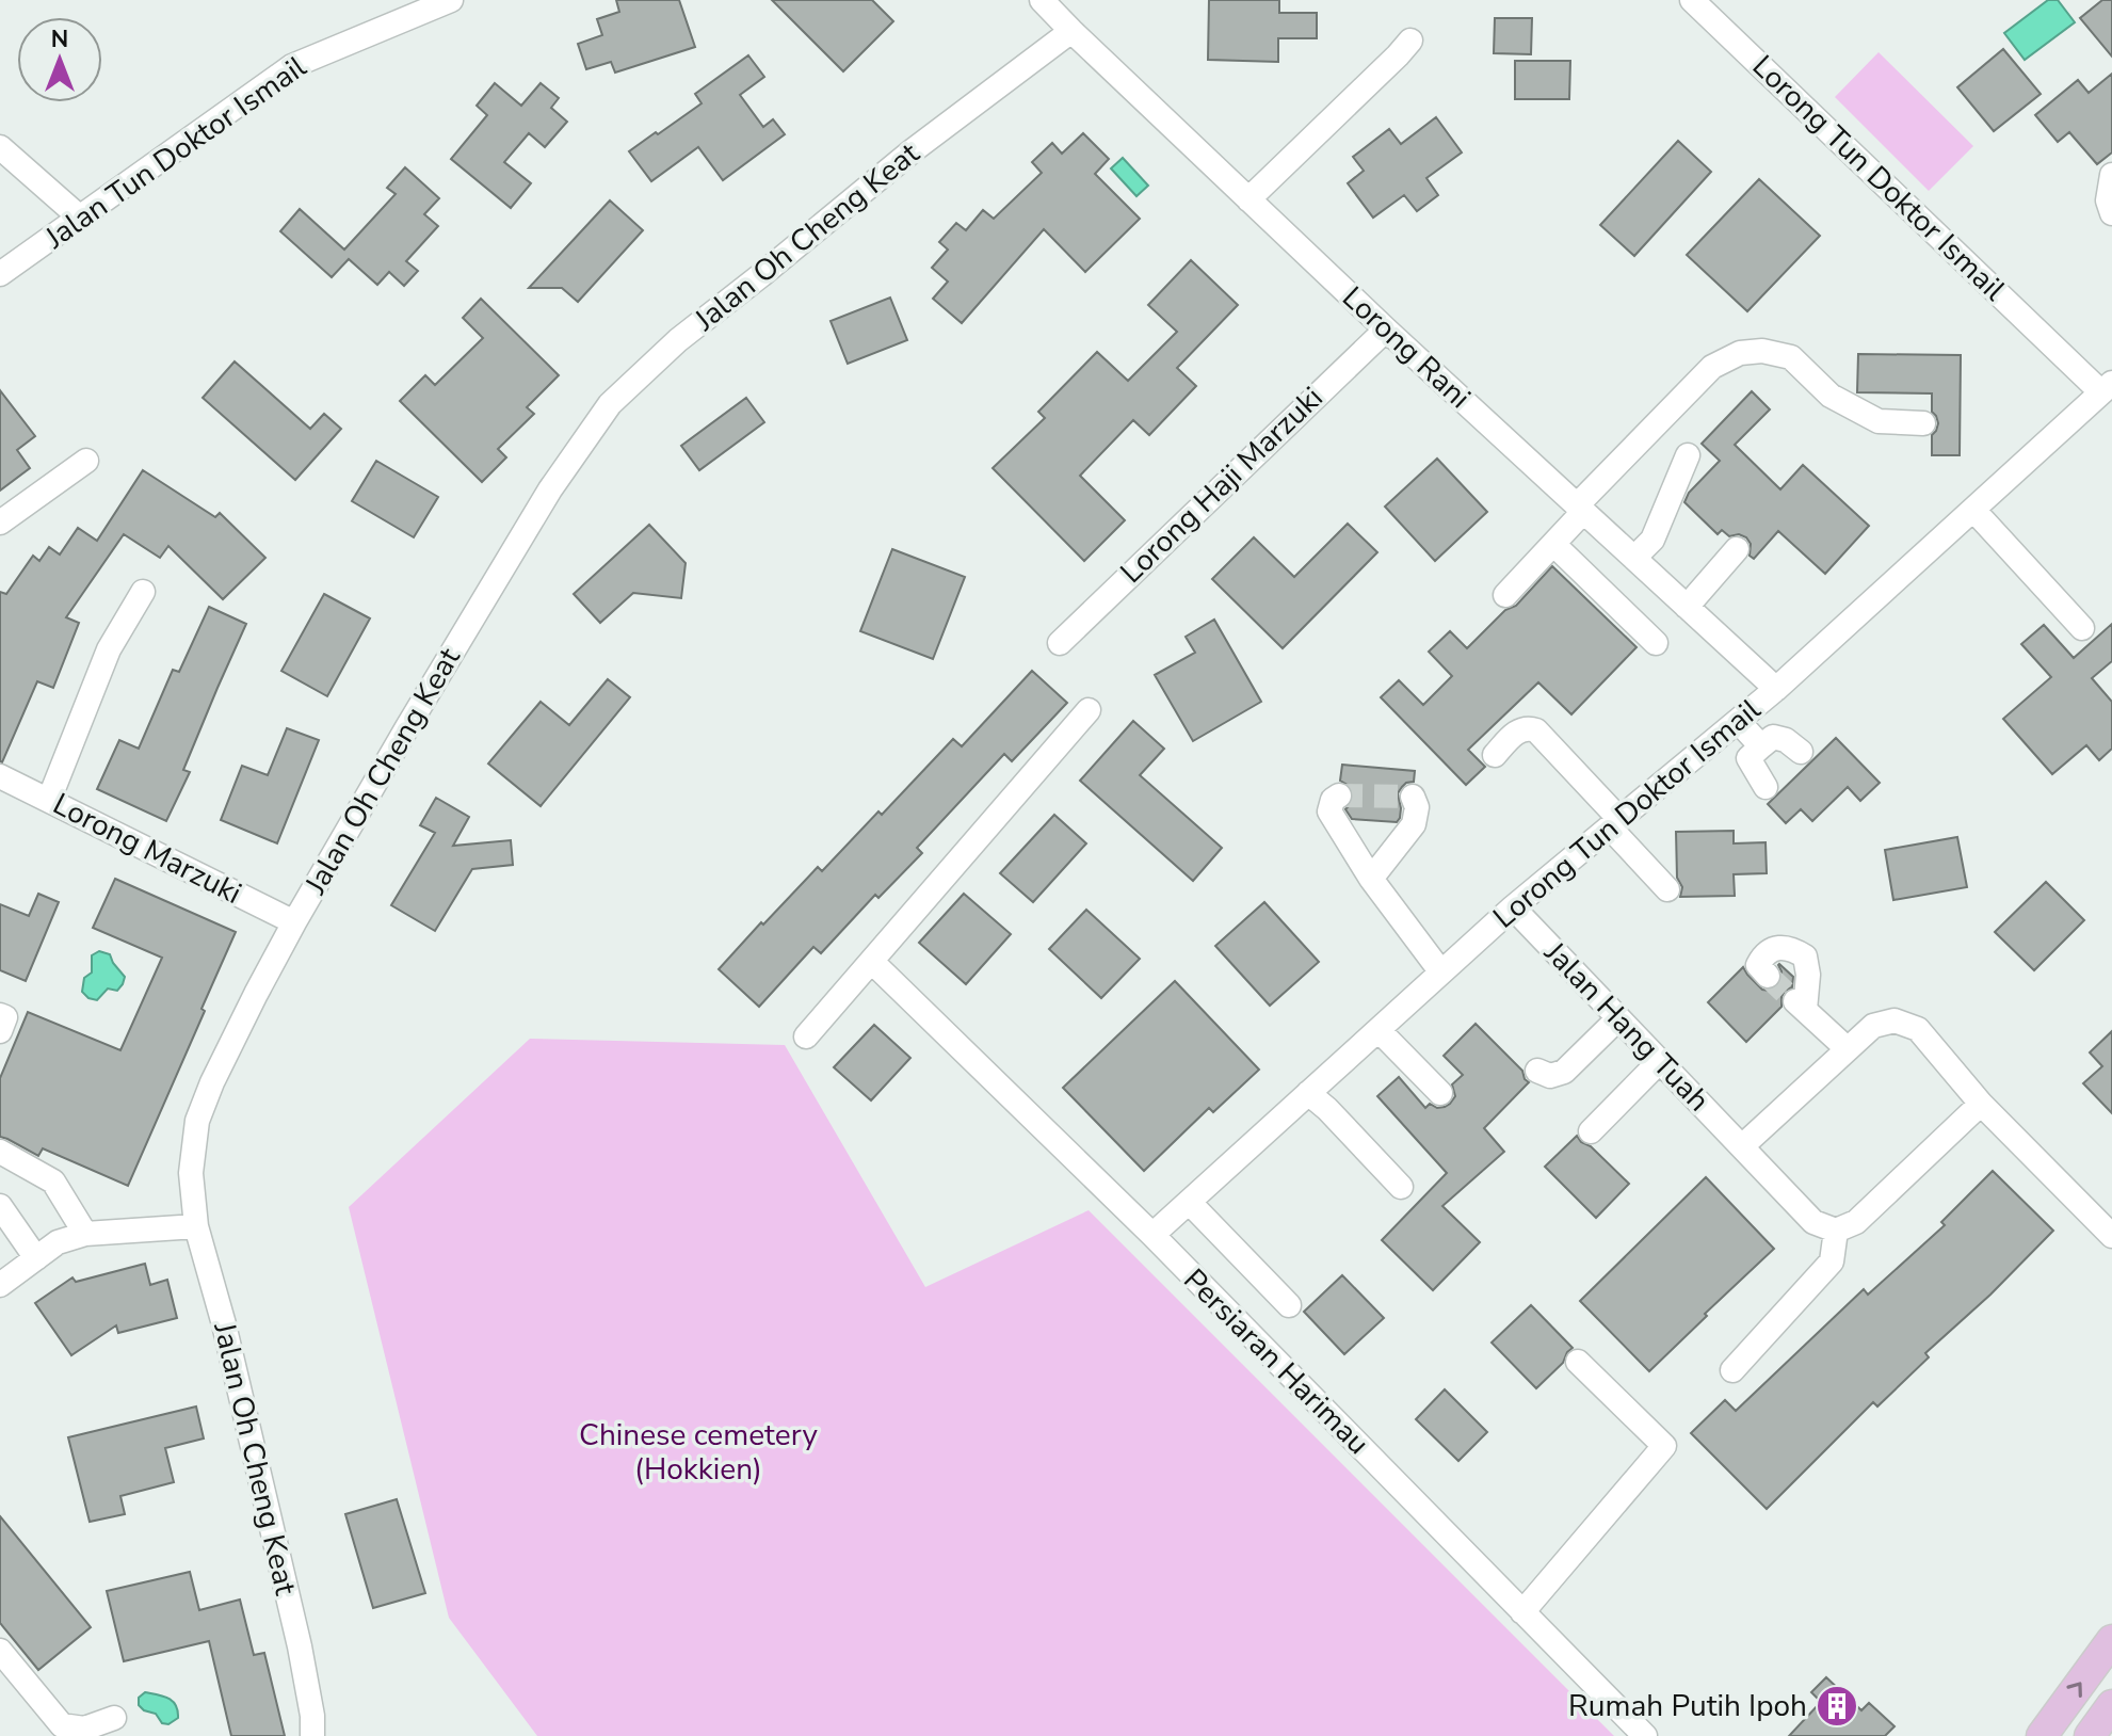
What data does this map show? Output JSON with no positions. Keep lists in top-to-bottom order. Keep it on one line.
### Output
{"streets":{"street":["Jalan Tun Doktor Ismail","Lorong Tun Doktor Ismail","Jalan Oh Cheng Keat","Lorong Rani","Lorong Haji Marzuki","Lorong Marzuki","Jalan Hang Tuah","Persiaran Harimau"]},"crossings":[["Lorong Tun Doktor Ismail","Lorong Rani"],["Lorong Tun Doktor Ismail","Jalan Hang Tuah"],["Lorong Tun Doktor Ismail","Persiaran Harimau"],["Jalan Oh Cheng Keat","Lorong Rani"],["Jalan Oh Cheng Keat","Lorong Marzuki"],["Lorong Rani","Lorong Haji Marzuki"]],"parks":["Chinese cemetery (Hokkien)"],"places":{"building":["Rumah Putih Ipoh"]},"north":"top"}
